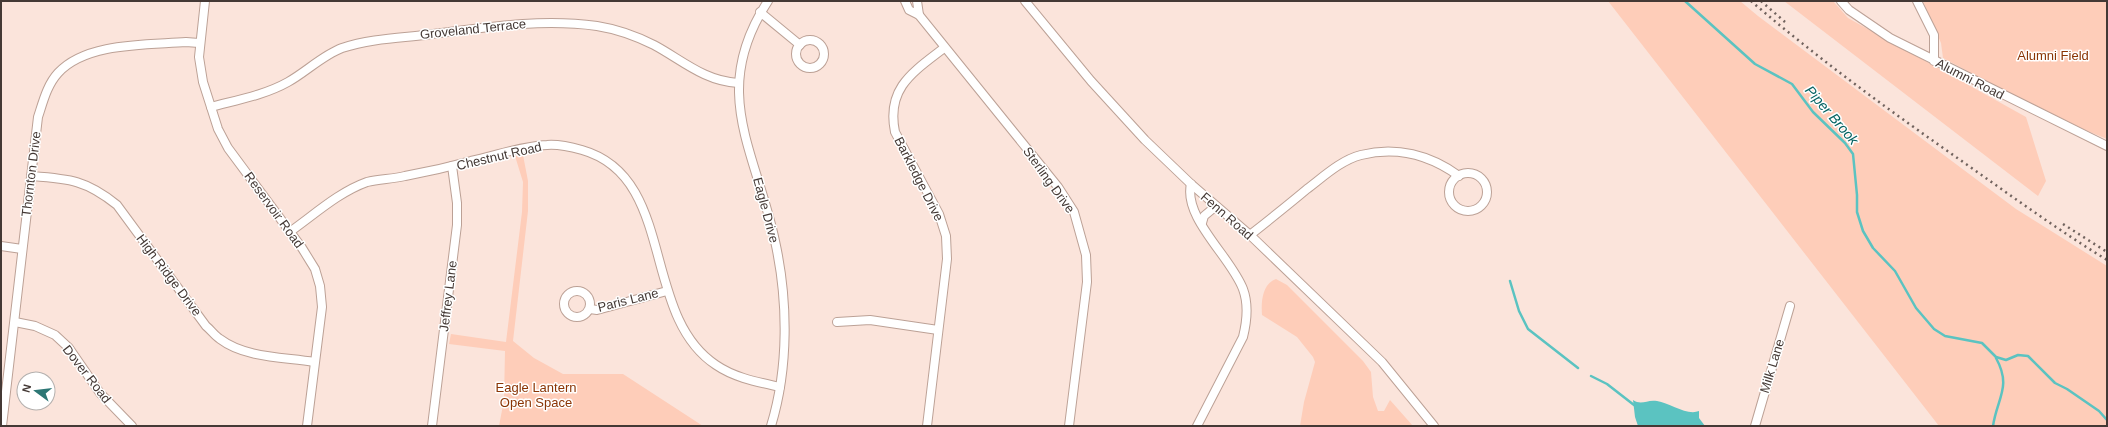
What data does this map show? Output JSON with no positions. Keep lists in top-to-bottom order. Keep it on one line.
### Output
{"streets":{"street":["Groveland Terrace","Alumni Road","Chestnut Road","Thornton Drive","Barkledge Drive","Sterling Drive","Reservoir Road","Eagle Drive","Fenn Road","High Ridge Drive","Jeffrey Lane","Paris Lane","Milk Lane","Dover Road"]},"crossings":[["Groveland Terrace","Reservoir Road"],["Groveland Terrace","Eagle Drive"],["Chestnut Road","Reservoir Road"],["Chestnut Road","Eagle Drive"],["Chestnut Road","Jeffrey Lane"],["Chestnut Road","Paris Lane"],["Thornton Drive","Reservoir Road"],["Thornton Drive","High Ridge Drive"],["Thornton Drive","Dover Road"],["Barkledge Drive","Sterling Drive"],["Reservoir Road","High Ridge Drive"]],"water":["Piper Brook"],"parks":["Alumni Field","Eagle Lantern Open Space"],"north":"left"}
